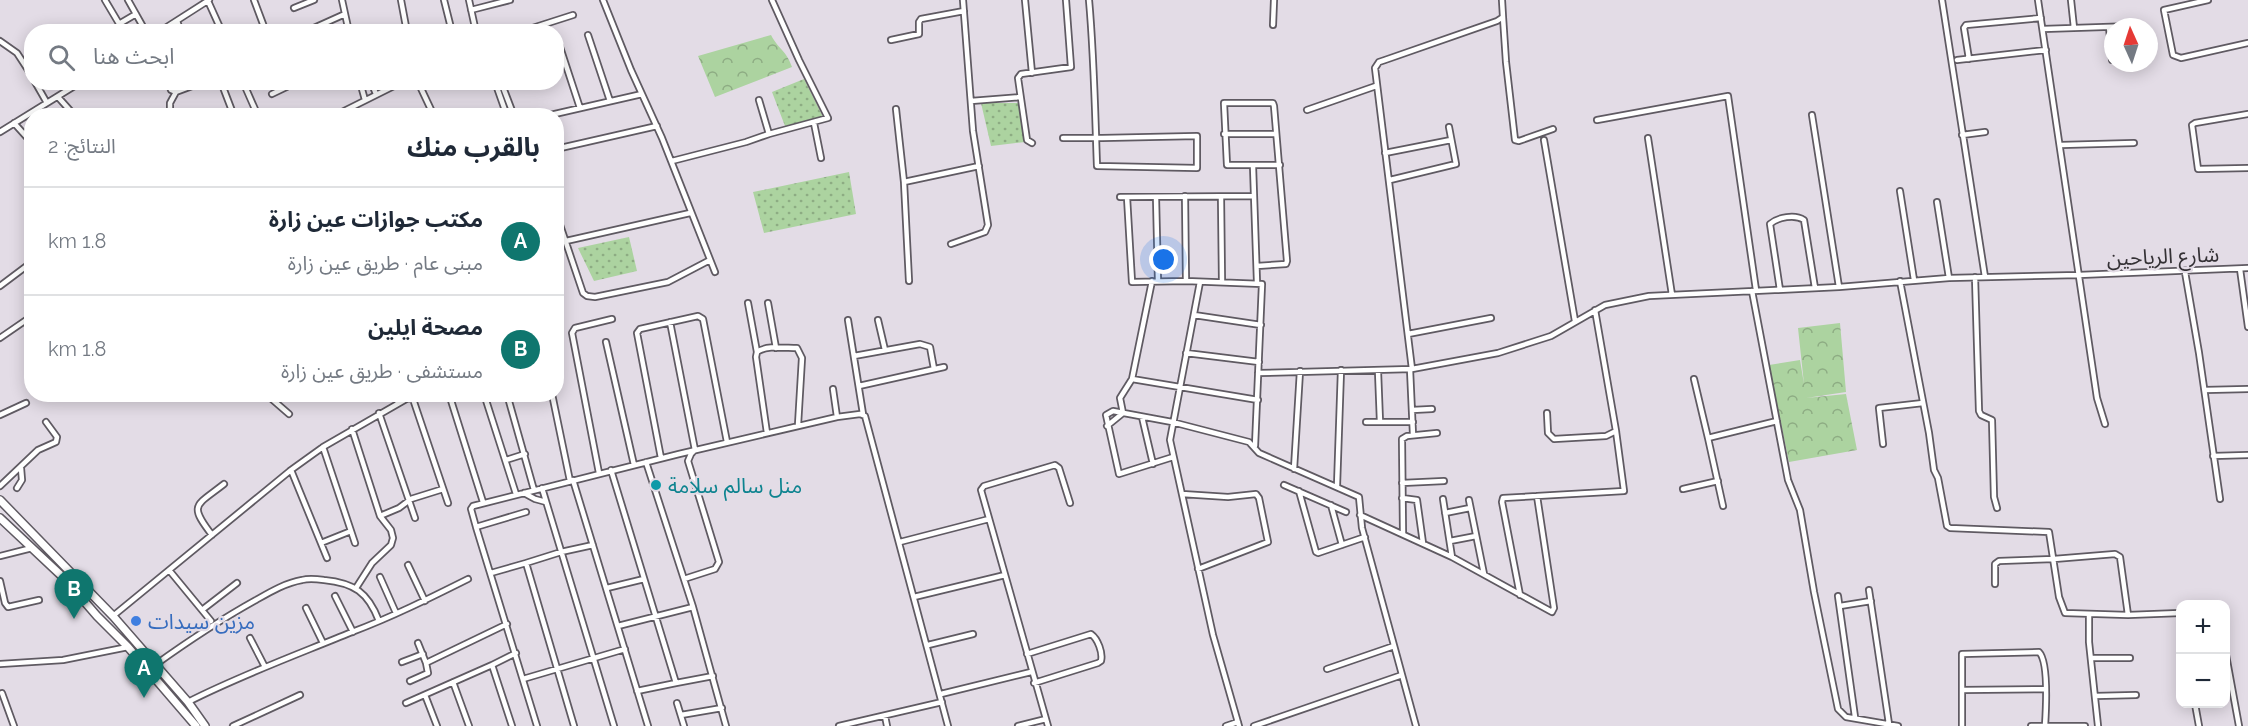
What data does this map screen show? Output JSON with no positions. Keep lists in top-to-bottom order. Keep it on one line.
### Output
{"streets":{"street":["شارع الرياحين"]},"places":["منل سالم سلامة","مزين سيدات"],"north":"top","page":{"search":"ابحث هنا","heading":["بالقرب منك","النتائج: 2"],"list":[{"mark":"A","name":"مكتب جوازات عين زارة","note":"مبنى عام · طريق عين زارة","value":"1.8 km"},{"mark":"B","name":"مصحة ايلين","note":"مستشفى · طريق عين زارة","value":"1.8 km"}],"pins":["B","A"],"map_buttons":["+","−"]}}
